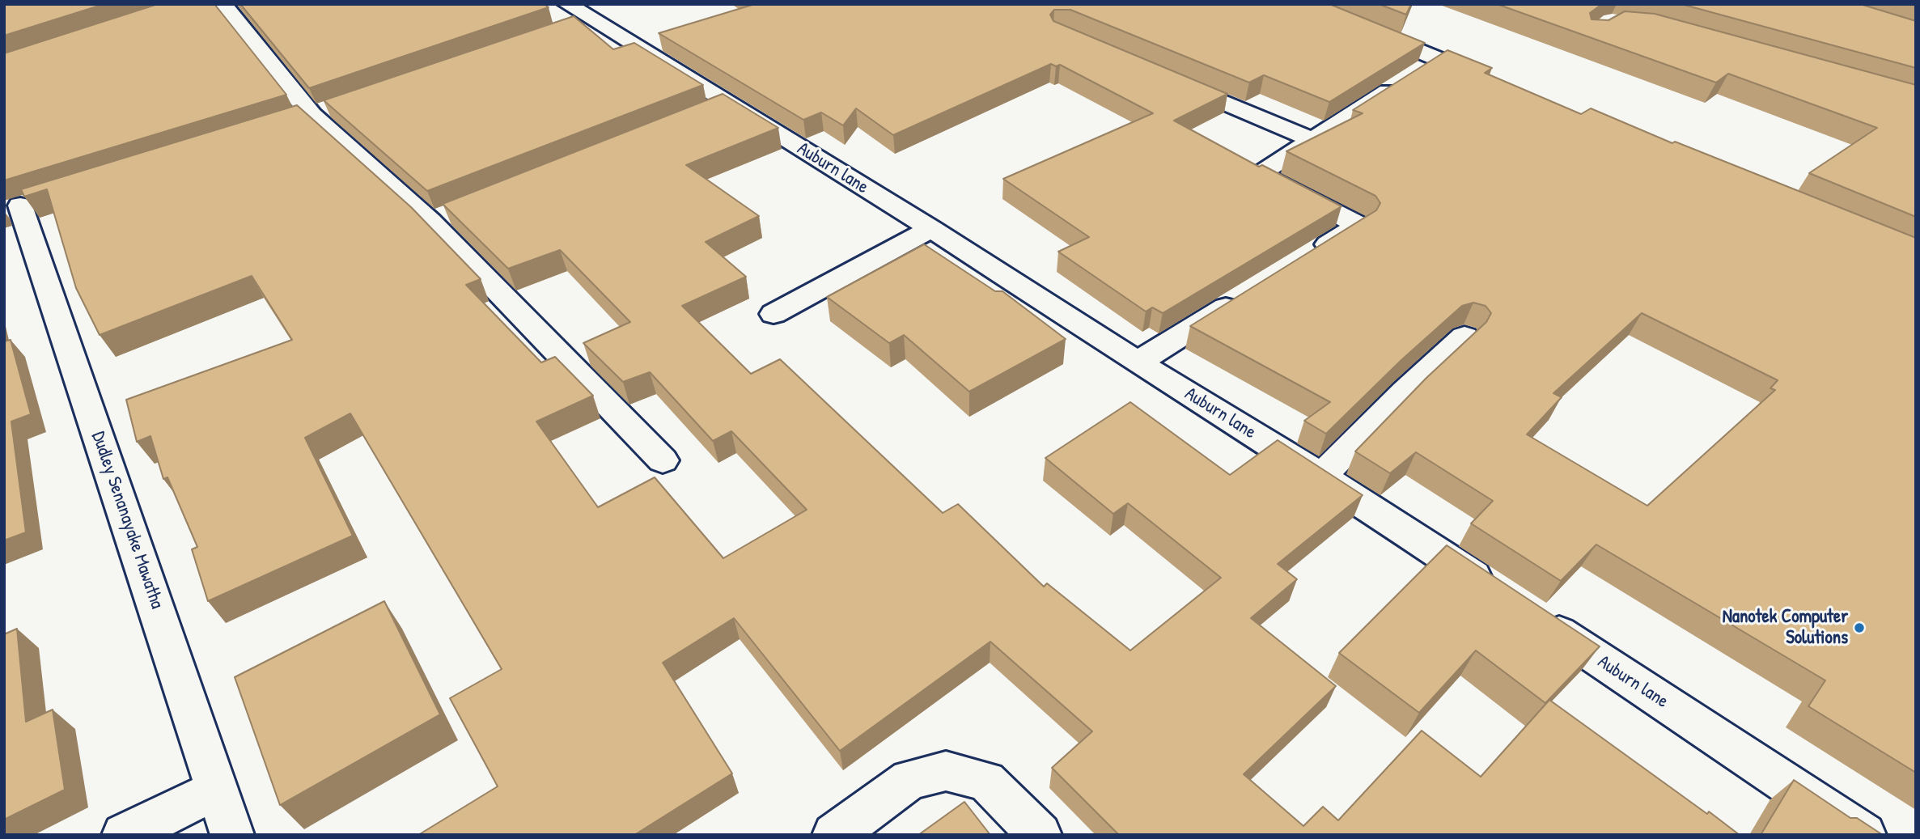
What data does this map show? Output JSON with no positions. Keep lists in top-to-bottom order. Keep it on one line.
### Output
{"streets":{"street":["Auburn lane","Dudley Senanayake Mawatha"]},"places":["Nanotek Computer Solutions"]}
